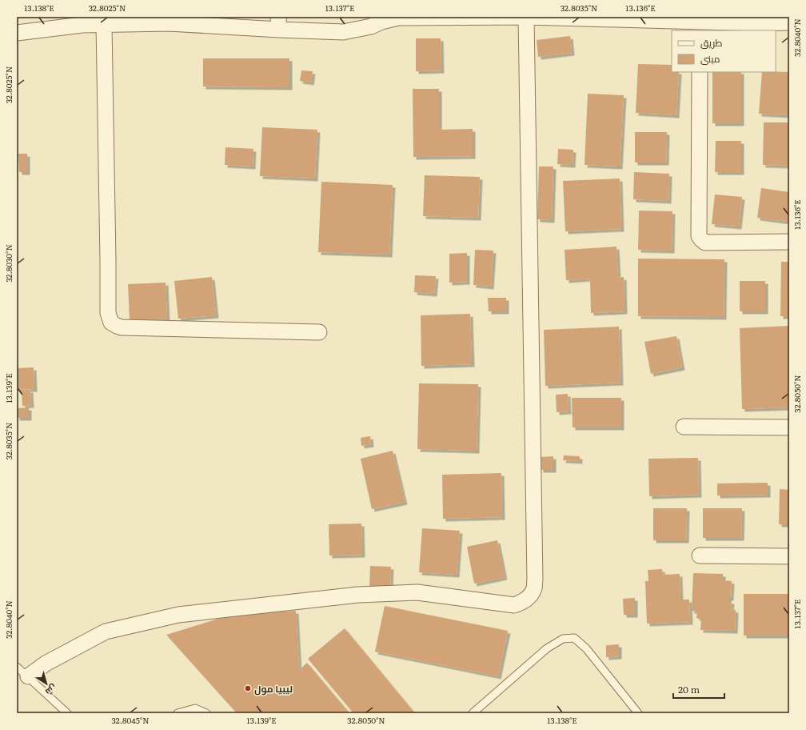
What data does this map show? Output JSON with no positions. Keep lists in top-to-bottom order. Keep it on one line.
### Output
{"places":["ليبيا مول"],"legend":["طريق","مبنى"],"scale_bar":"20 m","north":"bottom right","coordinates":["13.138°E","32.8025°N","13.137°E","32.8035°N","13.136°E","32.8040°N","32.8030°N","13.139°E","32.8050°N","32.8045°N"]}
